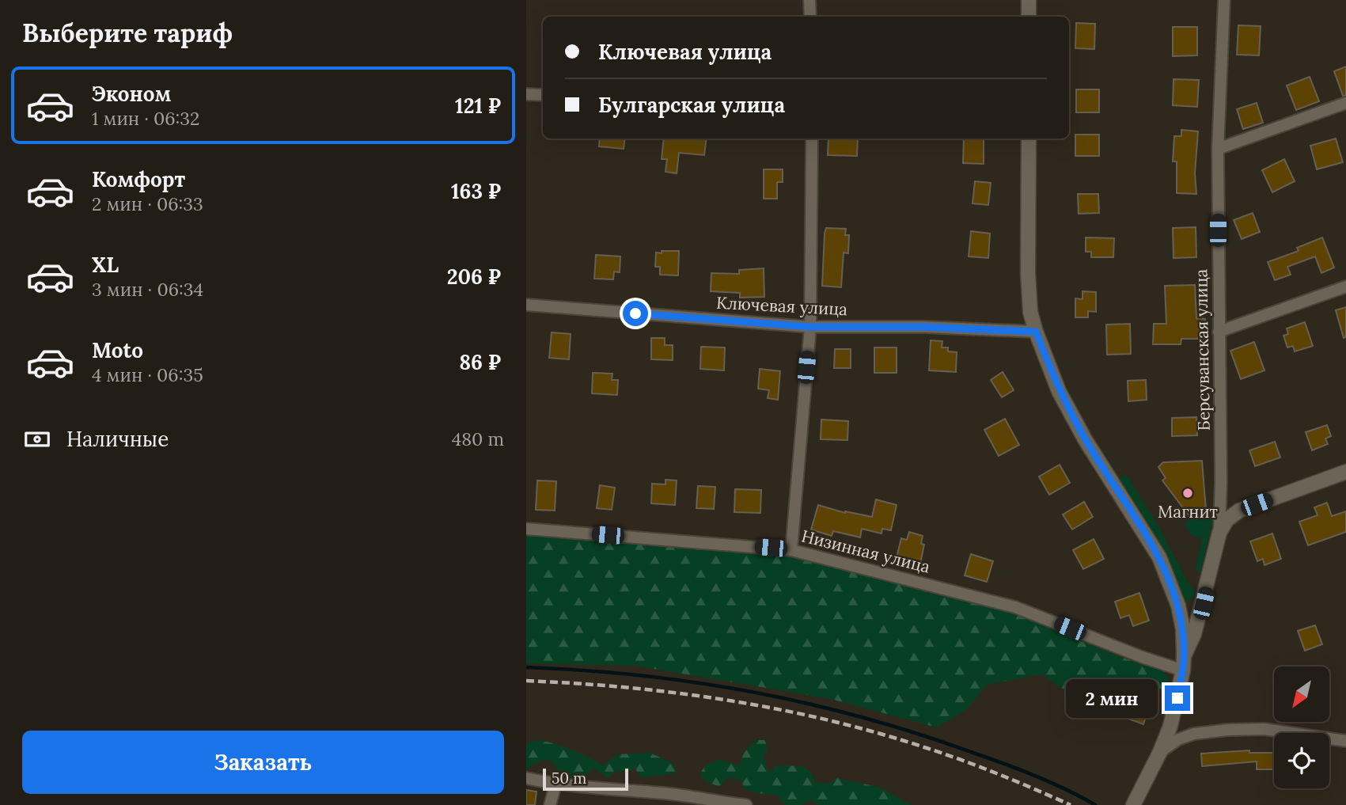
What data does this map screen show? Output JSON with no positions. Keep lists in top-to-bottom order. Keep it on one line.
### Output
{"streets":{"street":["Ключевая улица","Берсуванская улица","Низинная улица"]},"places":["Магнит"],"scale_bar":"50 m","north":"bottom left","page":{"heading":"Выберите тариф","banner":["Ключевая улица","Булгарская улица"],"list":[{"name":"Эконом","note":"1 мин · 06:32","value":"121 ₽"},{"name":"Комфорт","note":"2 мин · 06:33","value":"163 ₽"},{"name":"XL","note":"3 мин · 06:34","value":"206 ₽"},{"name":"Moto","note":"4 мин · 06:35","value":"86 ₽"}],"pay":["Наличные","480 m"],"bubble":"2 мин","buttons":"Заказать","scale":"50 m"}}
